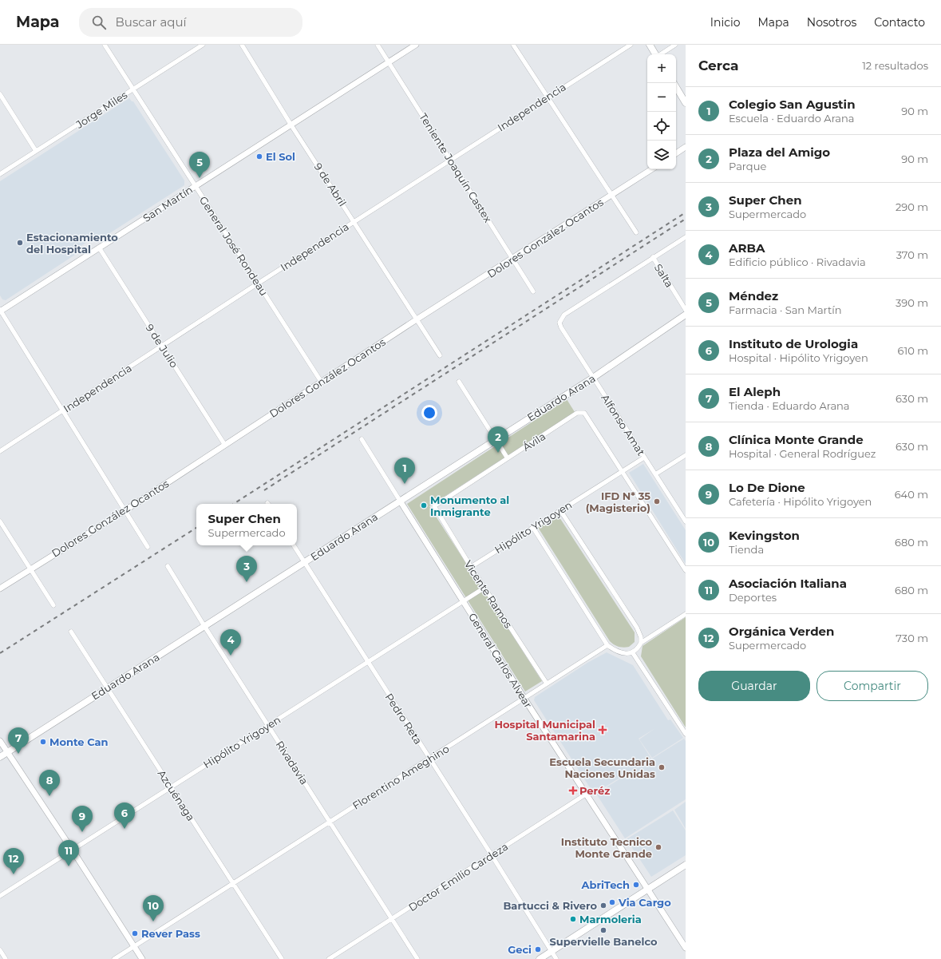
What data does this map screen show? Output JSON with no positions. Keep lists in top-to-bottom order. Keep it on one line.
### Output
{"streets":{"main road":["Eduardo Arana"],"street":["Independencia","Jorge Miles","Teniente Joaquín Castex","9 de Abril","San Martín","Dolores González Ocantos","General José Rondeau","Salta","9 de Julio","Alfonso Amat","Ávila","Hipólito Yrigoyen","Vicente Ramos","General Carlos Alvear","Pedro Reta","Rivadavia","Florentino Ameghino","Azcuénaga","Doctor Emilio Cardeza"]},"crossings":[["Independencia","Teniente Joaquín Castex"],["Independencia","9 de Abril"],["Independencia","General José Rondeau"],["Independencia","9 de Julio"],["Jorge Miles","General José Rondeau"],["Teniente Joaquín Castex","San Martín"],["Teniente Joaquín Castex","Dolores González Ocantos"],["9 de Abril","San Martín"],["9 de Abril","Dolores González Ocantos"],["San Martín","General José Rondeau"],["San Martín","9 de Julio"],["Dolores González Ocantos","General José Rondeau"],["Dolores González Ocantos","9 de Julio"],["Salta","Alfonso Amat"],["Eduardo Arana","Alfonso Amat"],["Eduardo Arana","General Carlos Alvear"],["Eduardo Arana","Pedro Reta"],["Eduardo Arana","Rivadavia"],["Eduardo Arana","Azcuénaga"],["Alfonso Amat","Hipólito Yrigoyen"],["Ávila","Hipólito Yrigoyen"],["Ávila","Vicente Ramos"],["Hipólito Yrigoyen","Vicente Ramos"],["Hipólito Yrigoyen","General Carlos Alvear"],["Hipólito Yrigoyen","Pedro Reta"],["Hipólito Yrigoyen","Rivadavia"],["Hipólito Yrigoyen","Azcuénaga"],["Vicente Ramos","Florentino Ameghino"],["General Carlos Alvear","Florentino Ameghino"],["General Carlos Alvear","Doctor Emilio Cardeza"],["Pedro Reta","Florentino Ameghino"],["Pedro Reta","Doctor Emilio Cardeza"],["Rivadavia","Florentino Ameghino"],["Rivadavia","Doctor Emilio Cardeza"],["Florentino Ameghino","Azcuénaga"]],"places":{"other":["El Sol","Estacionamiento del Hospital","IFD N* 35 (Magisterio)","Monumento al Inmigrante","Monte Can","Escuela Secundaria Naciones Unidas","Instituto Tecnico Monte Grande","AbriTech","Via Cargo","Bartucci & Rivero","Marmoleria","Supervielle Banelco","Rever Pass","Geci"],"health":["Hospital Municipal Santamarina","Peréz"]},"page":{"header":"Mapa","search":"Buscar aquí","nav":["Inicio","Mapa","Nosotros","Contacto"],"heading":["Cerca","12 resultados"],"map_buttons":["+","−"],"list":[{"mark":"1","name":"Colegio San Agustin","note":"Escuela · Eduardo Arana","value":"90 m"},{"mark":"2","name":"Plaza del Amigo","note":"Parque","value":"90 m"},{"mark":"3","name":"Super Chen","note":"Supermercado","value":"290 m"},{"mark":"4","name":"ARBA","note":"Edificio público · Rivadavia","value":"370 m"},{"mark":"5","name":"Méndez","note":"Farmacia · San Martín","value":"390 m"},{"mark":"6","name":"Instituto de Urologia","note":"Hospital · Hipólito Yrigoyen","value":"610 m"},{"mark":"7","name":"El Aleph","note":"Tienda · Eduardo Arana","value":"630 m"},{"mark":"8","name":"Clínica Monte Grande","note":"Hospital · General Rodríguez","value":"630 m"},{"mark":"9","name":"Lo De Dione","note":"Cafetería · Hipólito Yrigoyen","value":"640 m"},{"mark":"10","name":"Kevingston","note":"Tienda","value":"680 m"},{"mark":"11","name":"Asociación Italiana","note":"Deportes","value":"680 m"},{"mark":"12","name":"Orgánica Verden","note":"Supermercado","value":"730 m"}],"pins":["5","2","1","3","4","7","8","6","9","11","12","10"],"popup":["Super Chen","Supermercado"],"buttons":["Guardar","Compartir"]}}
